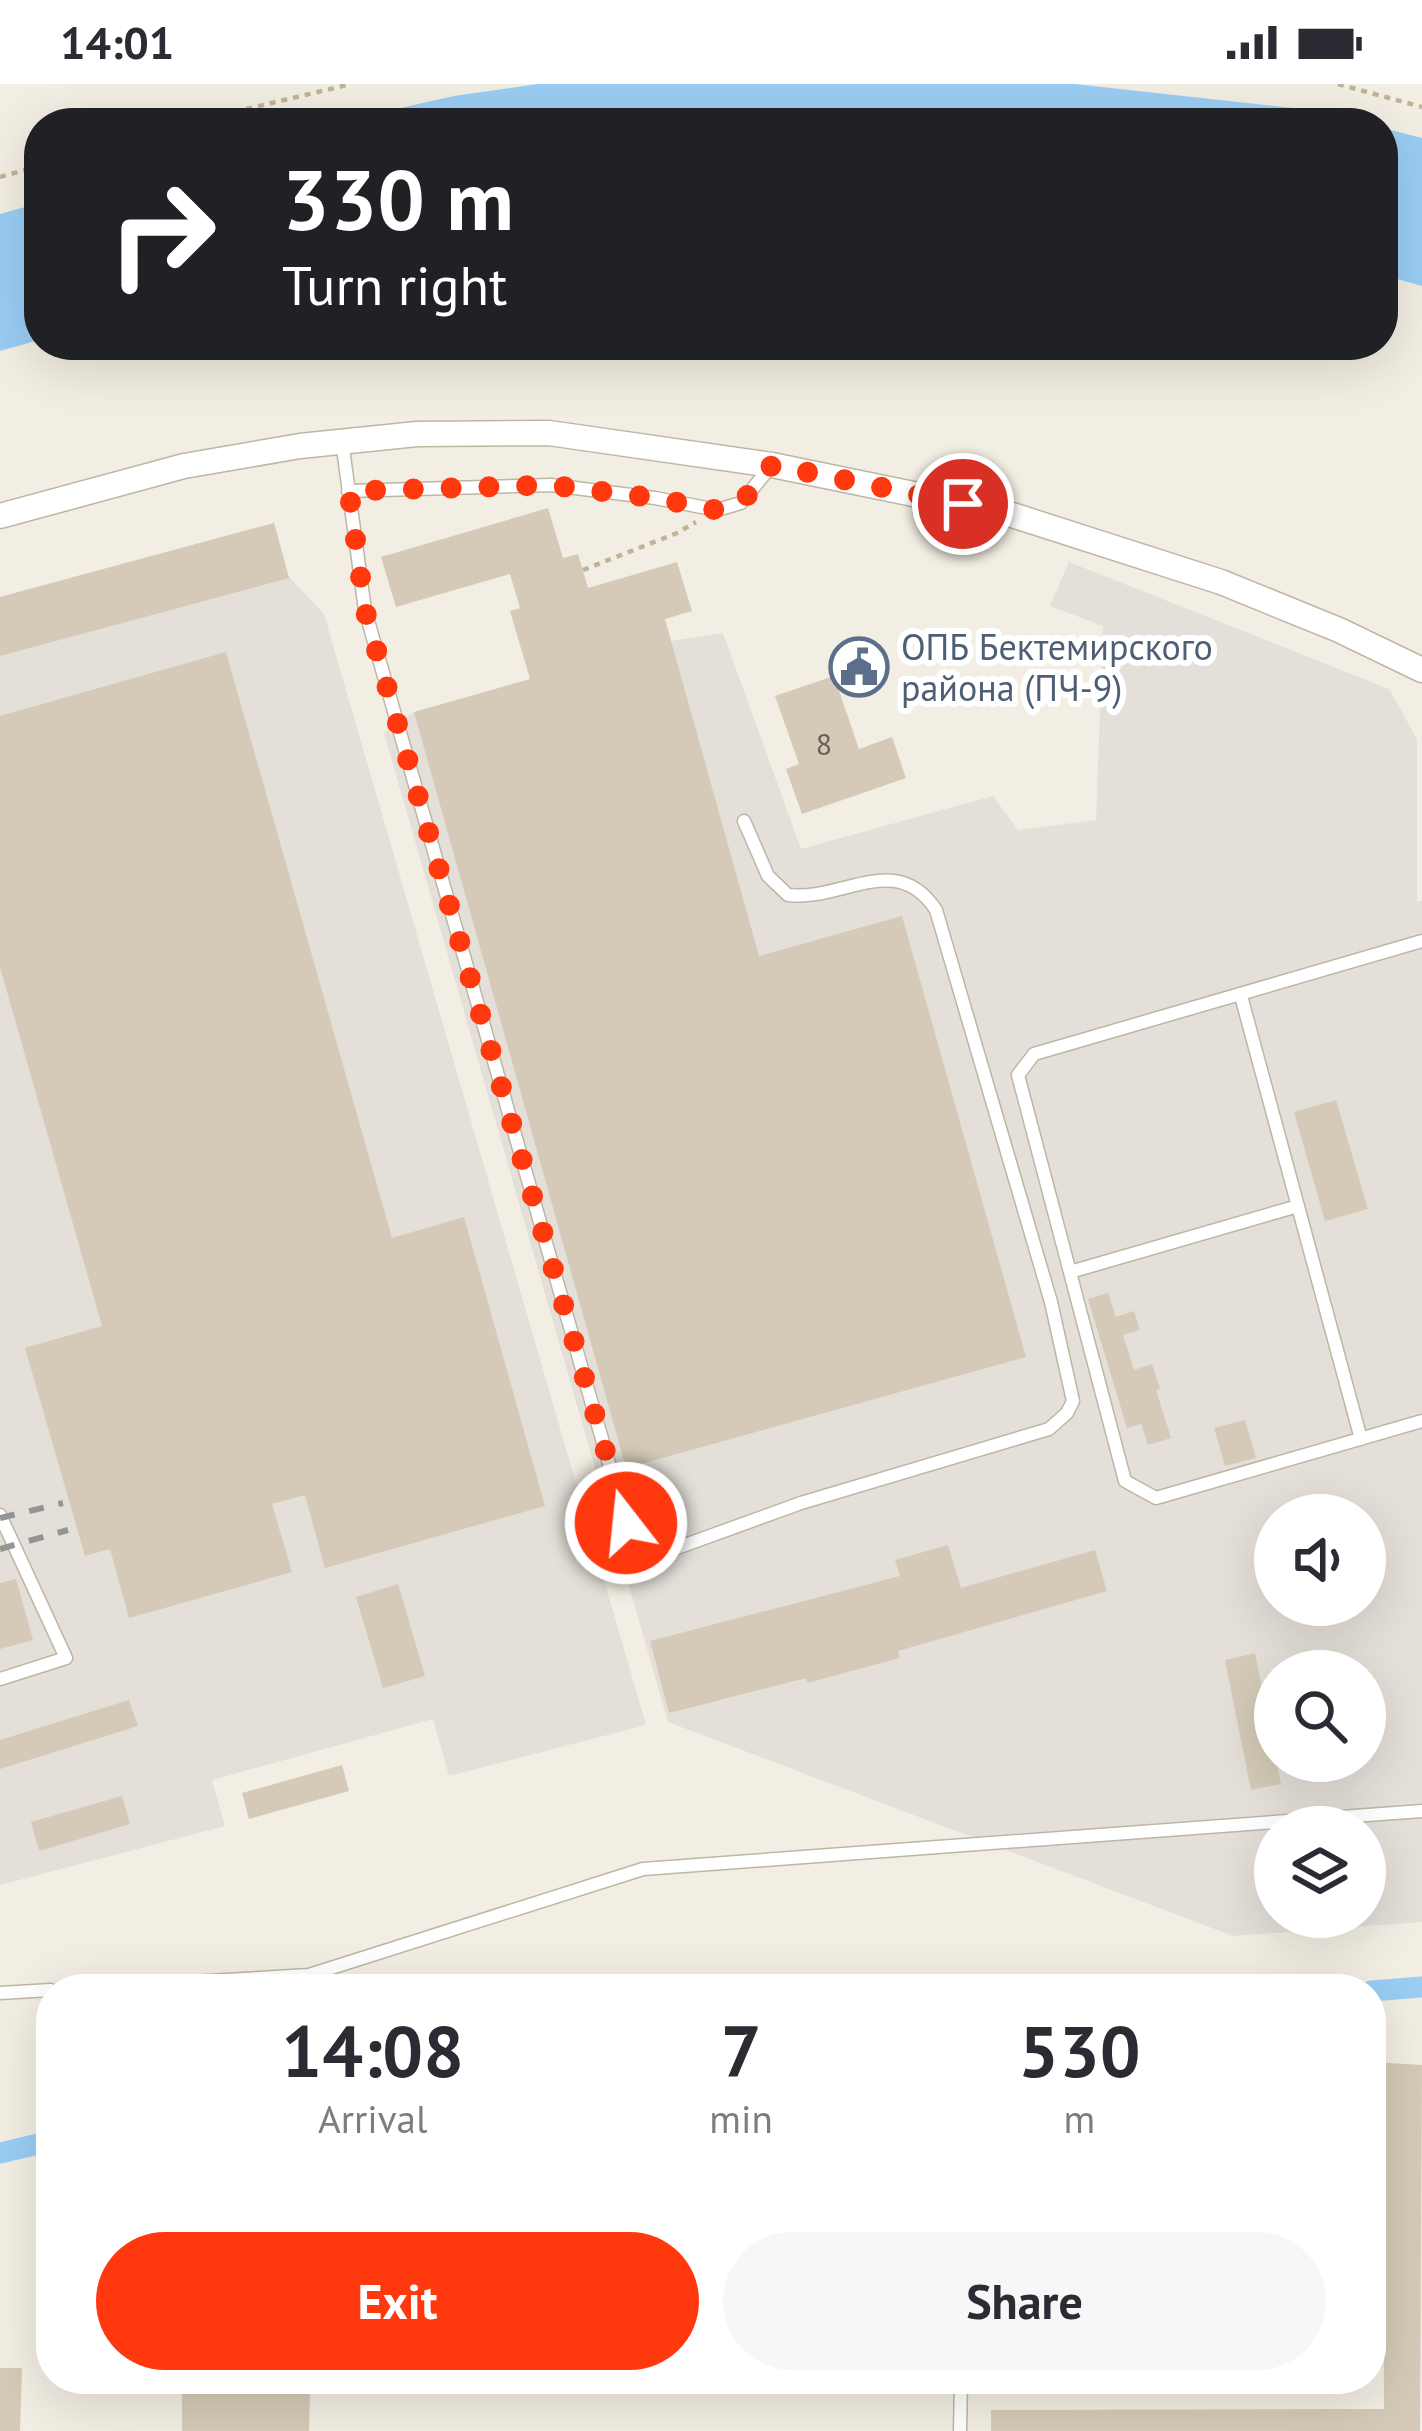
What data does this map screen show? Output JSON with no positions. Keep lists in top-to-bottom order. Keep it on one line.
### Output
{"places":{"public building":["ОПБ Бектемирского района (ПЧ-9)"]},"house_numbers":["8"],"page":{"status":"14:01","turn":["330 m","Turn right"],"eta":["14:08","Arrival","7","min","530","m"],"buttons":["Exit","Share"]}}
